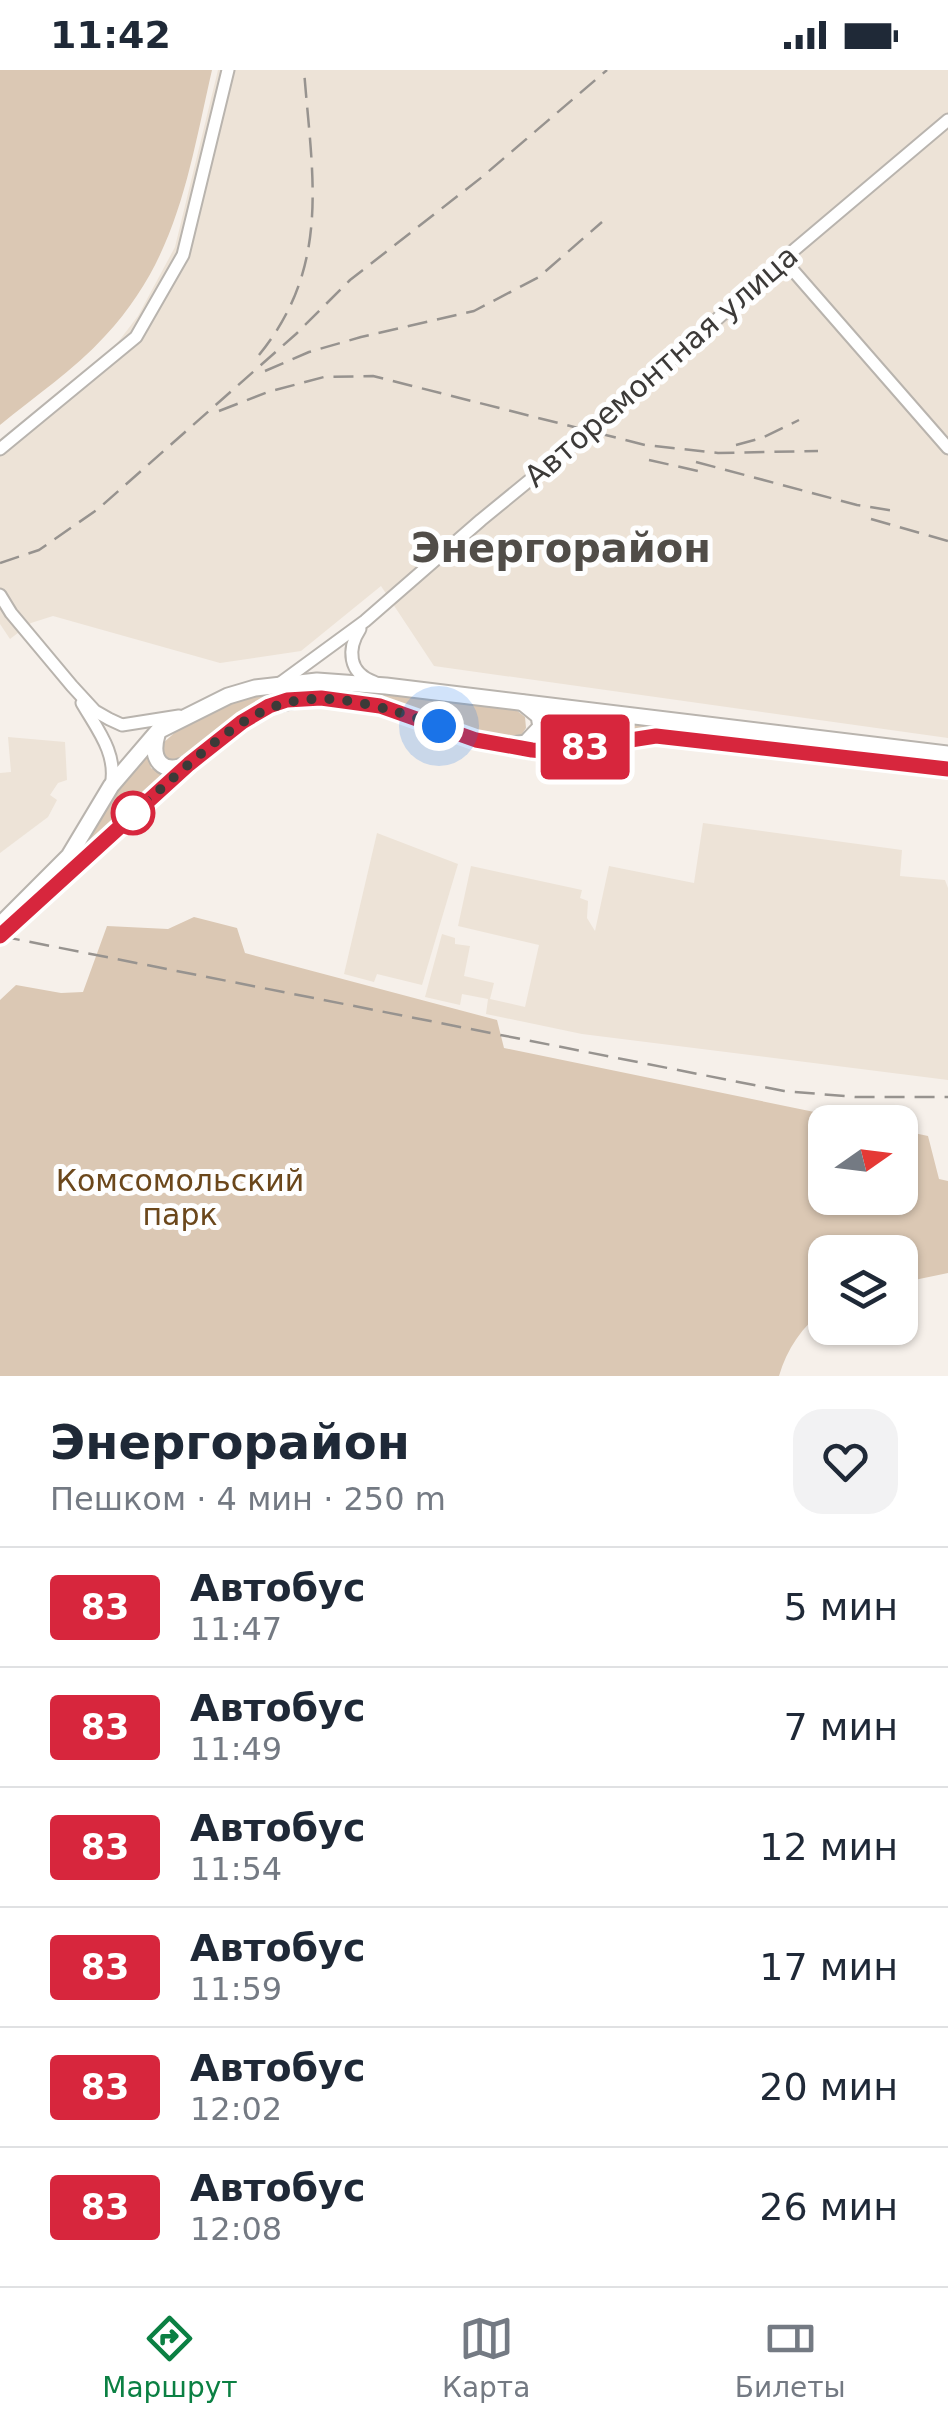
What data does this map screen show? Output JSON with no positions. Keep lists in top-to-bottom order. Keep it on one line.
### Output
{"streets":{"street":["Авторемонтная улица"]},"districts":["Энергорайон"],"parks":["Комсомольский парк"],"lines":["bus line 83"],"north":"right","page":{"status":"11:42","on_map":"83","heading":["Энергорайон","Пешком · 4 мин · 250 m"],"list":[{"mark":"83","name":"Автобус","note":"11:47","value":"5 мин"},{"mark":"83","name":"Автобус","note":"11:49","value":"7 мин"},{"mark":"83","name":"Автобус","note":"11:54","value":"12 мин"},{"mark":"83","name":"Автобус","note":"11:59","value":"17 мин"},{"mark":"83","name":"Автобус","note":"12:02","value":"20 мин"},{"mark":"83","name":"Автобус","note":"12:08","value":"26 мин"}],"tabs":["Маршрут","Карта","Билеты"]}}
